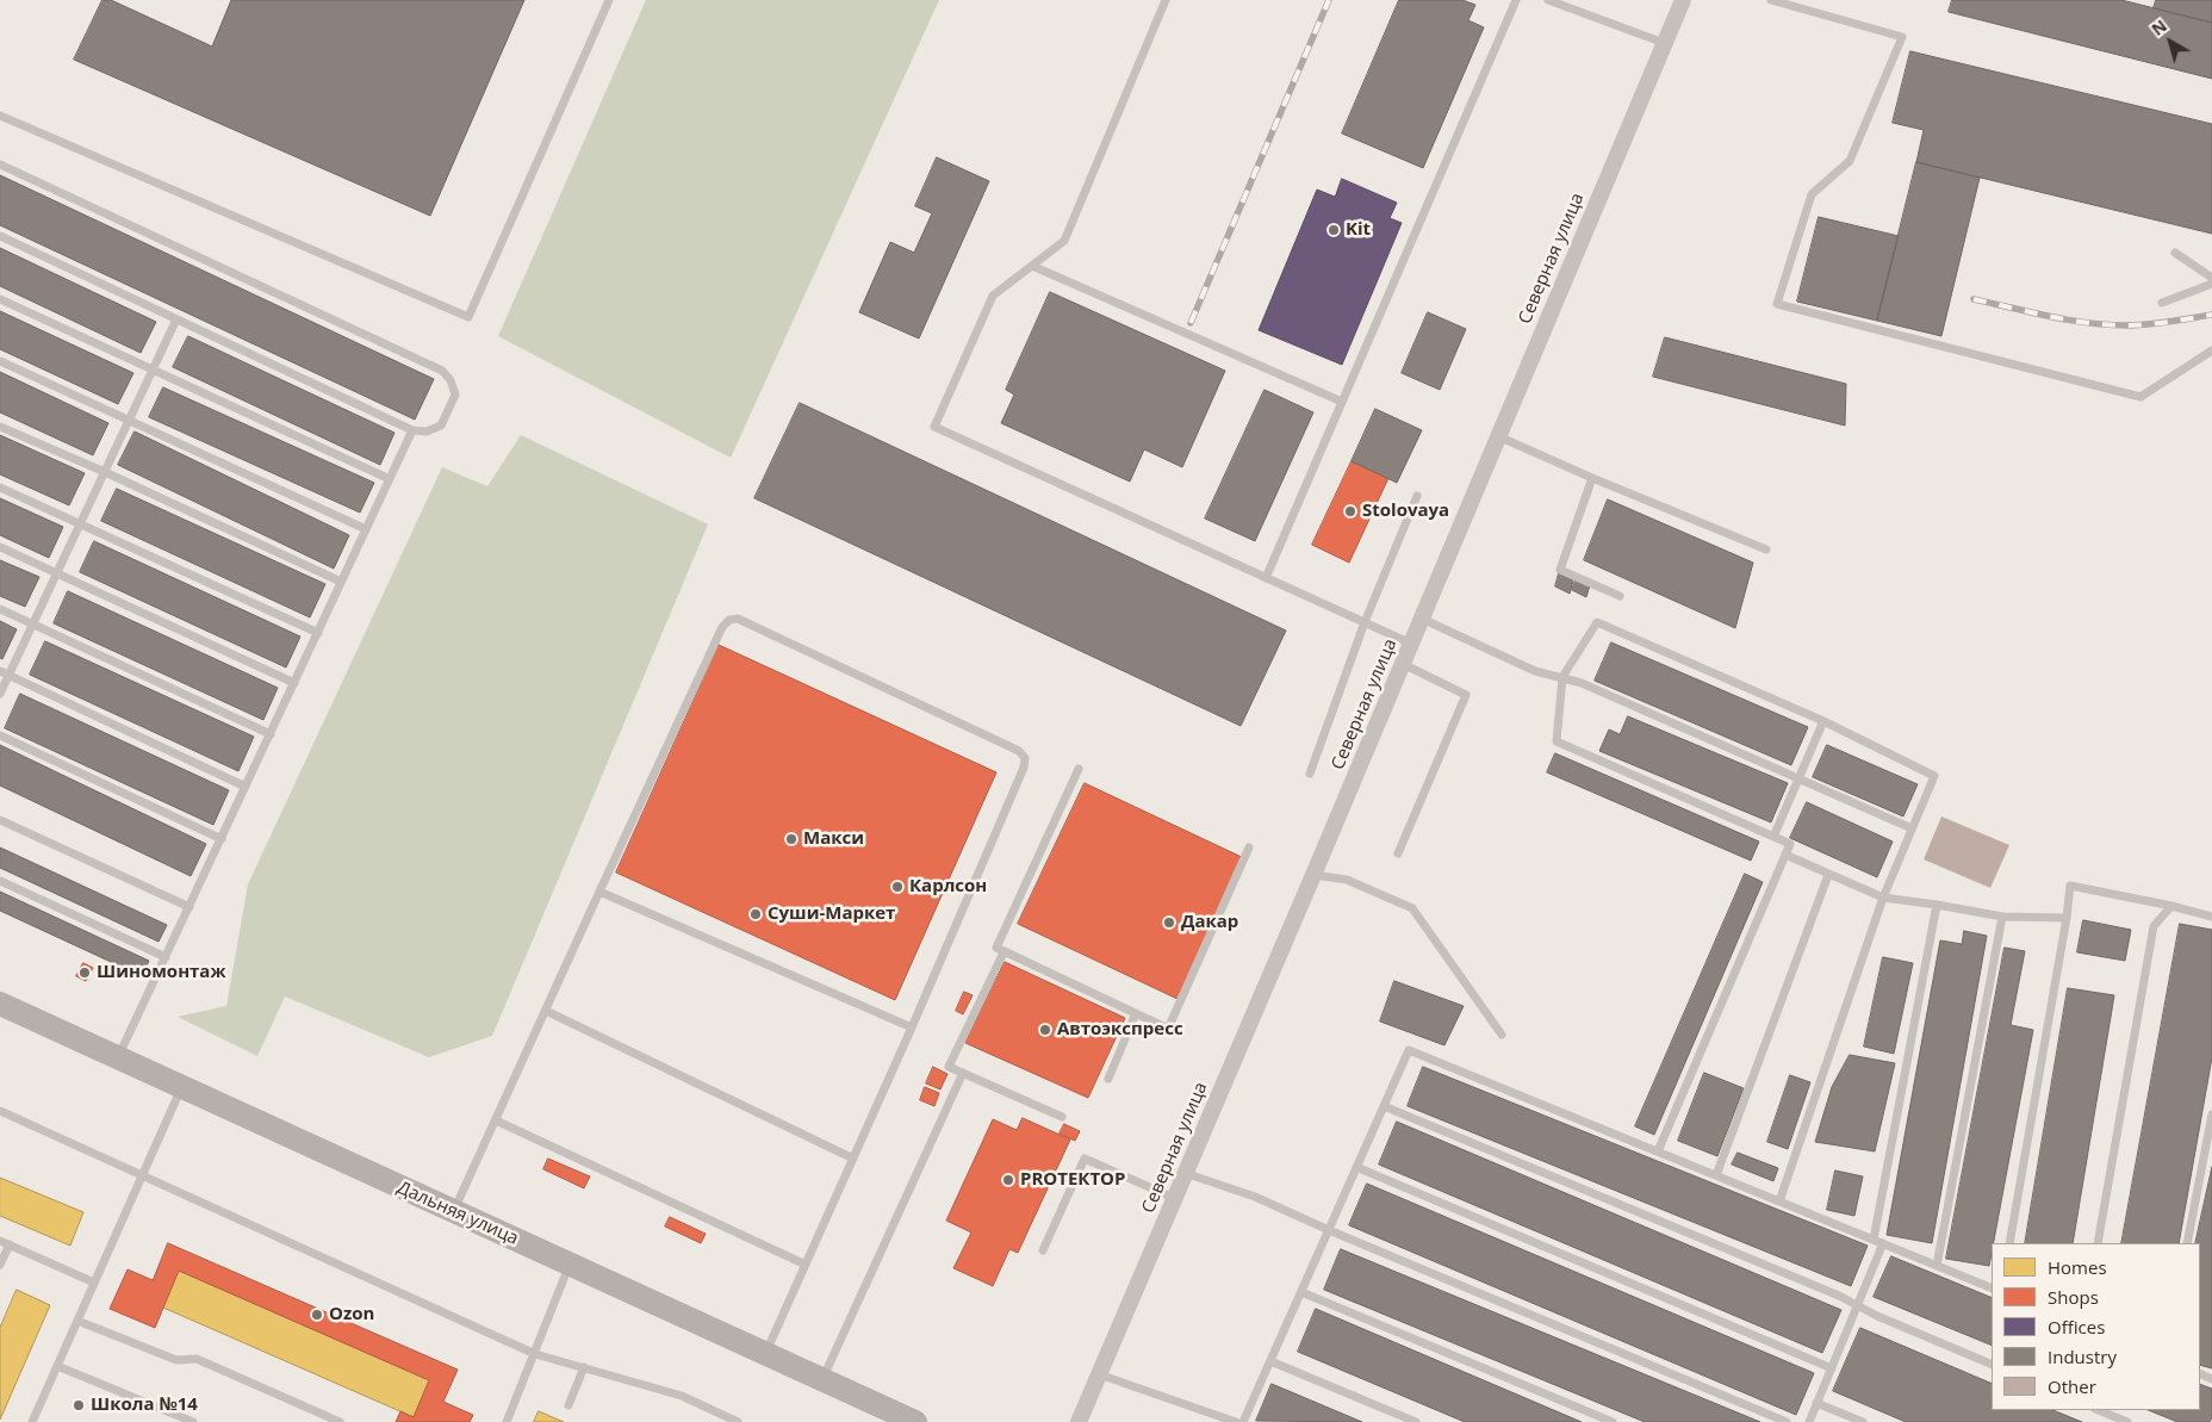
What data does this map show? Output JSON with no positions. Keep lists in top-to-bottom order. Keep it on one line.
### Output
{"streets":{"street":["Северная улица","Дальняя улица"]},"places":["Kit","Stolovaya","Макси","Карлсон","Суши-Маркет","Дакар","Шиномонтаж","Автоэкспресс","PROТЕКТОР","Ozon","Школа №14"],"legend":["Homes","Shops","Offices","Industry","Other"],"north":"top left"}
